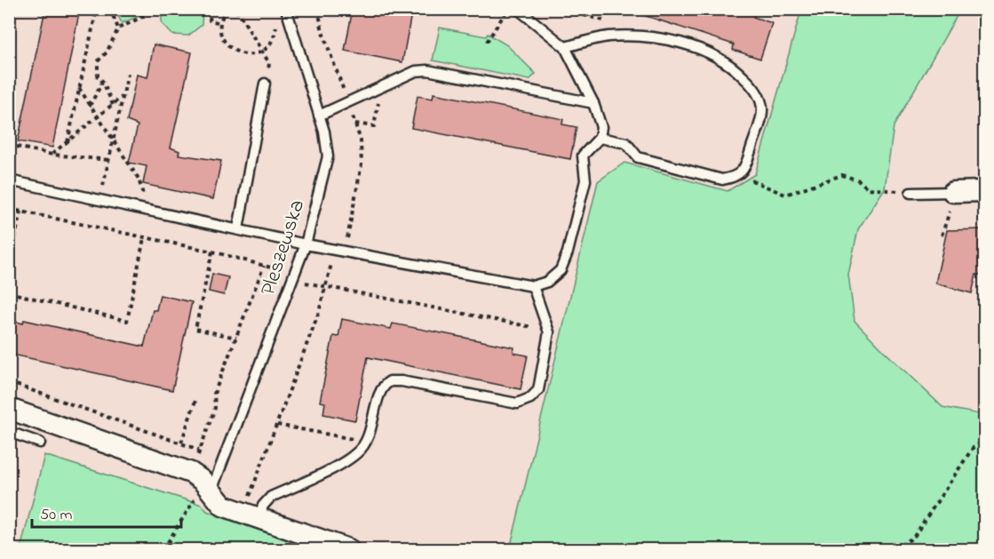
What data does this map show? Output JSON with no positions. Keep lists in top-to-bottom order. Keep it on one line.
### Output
{"streets":{"lane":["Pleszewska"]},"scale_bar":"50 m"}
